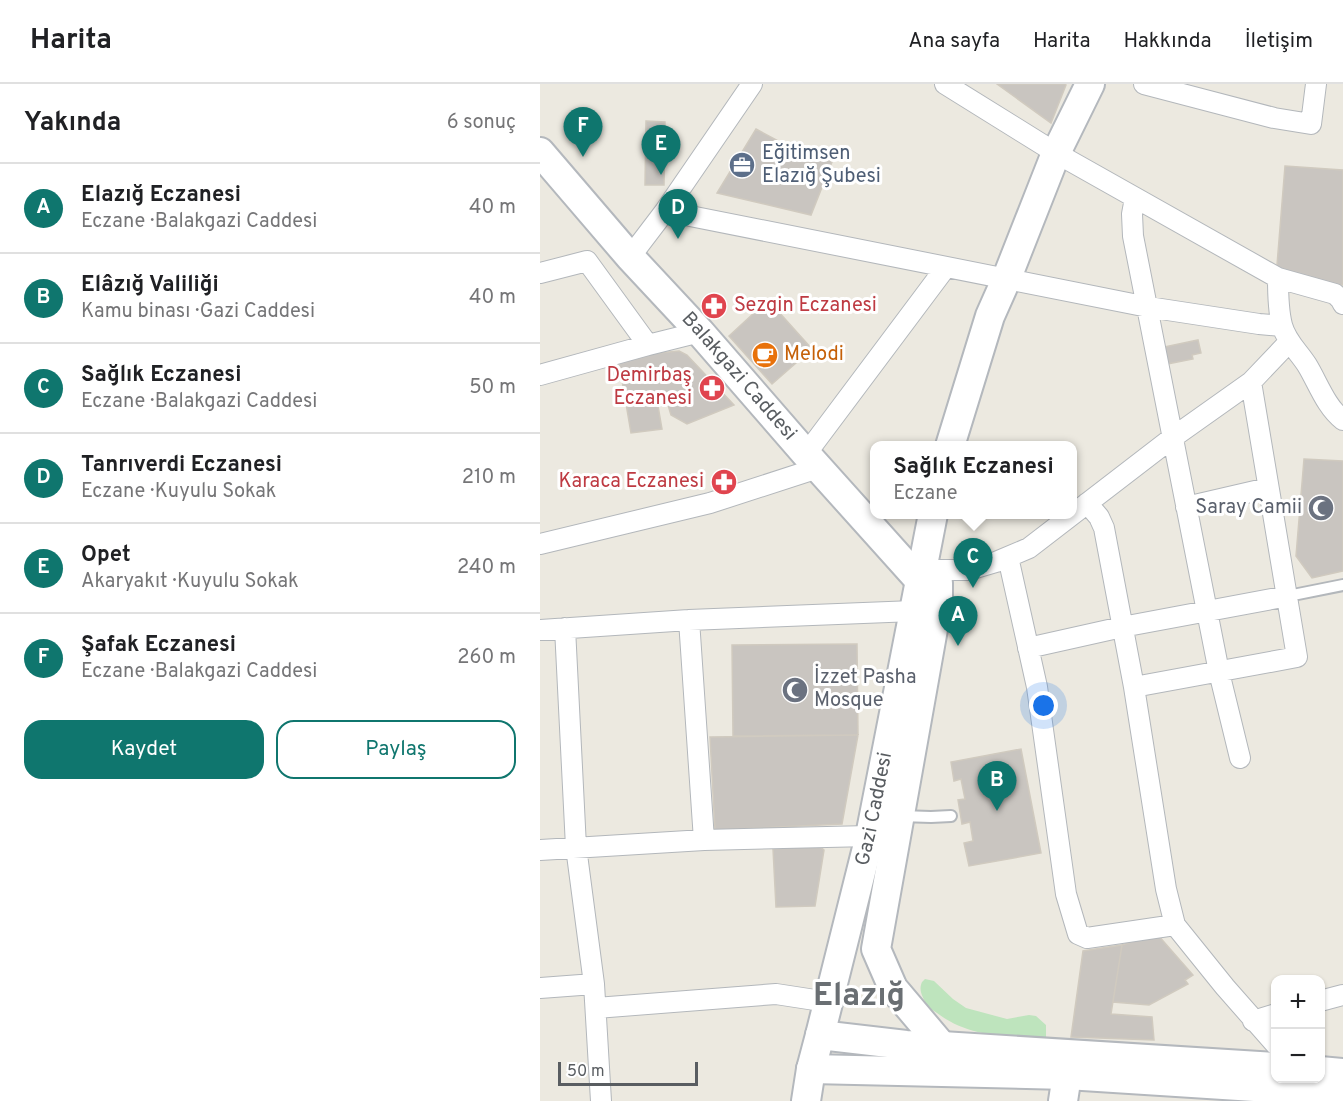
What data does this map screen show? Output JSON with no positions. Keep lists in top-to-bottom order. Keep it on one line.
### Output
{"streets":{"main road":["Balakgazi Caddesi","Gazi Caddesi"]},"crossings":[["Balakgazi Caddesi","Gazi Caddesi"]],"districts":["Elazığ"],"places":{"office":["Eğitimsen Elazığ Şubesi"],"pharmacy":["Sezgin Eczanesi","Demirbaş Eczanesi","Karaca Eczanesi"],"cafe":["Melodi"],"mosque":["Saray Camii","İzzet Pasha Mosque"]},"scale_bar":"50 m","page":{"header":"Harita","nav":["Ana sayfa","Harita","Hakkında","İletişim"],"heading":["Yakında","6 sonuç"],"pins":["F","E","D","C","A","B"],"list":[{"mark":"A","name":"Elazığ Eczanesi","note":"Eczane · Balakgazi Caddesi","value":"40 m"},{"mark":"B","name":"Elâzığ Valiliği","note":"Kamu binası · Gazi Caddesi","value":"40 m"},{"mark":"C","name":"Sağlık Eczanesi","note":"Eczane · Balakgazi Caddesi","value":"50 m"},{"mark":"D","name":"Tanrıverdi Eczanesi","note":"Eczane · Kuyulu Sokak","value":"210 m"},{"mark":"E","name":"Opet","note":"Akaryakıt · Kuyulu Sokak","value":"240 m"},{"mark":"F","name":"Şafak Eczanesi","note":"Eczane · Balakgazi Caddesi","value":"260 m"}],"popup":["Sağlık Eczanesi","Eczane"],"buttons":["Kaydet","Paylaş"],"map_buttons":["+","−"],"scale":"50 m"}}
